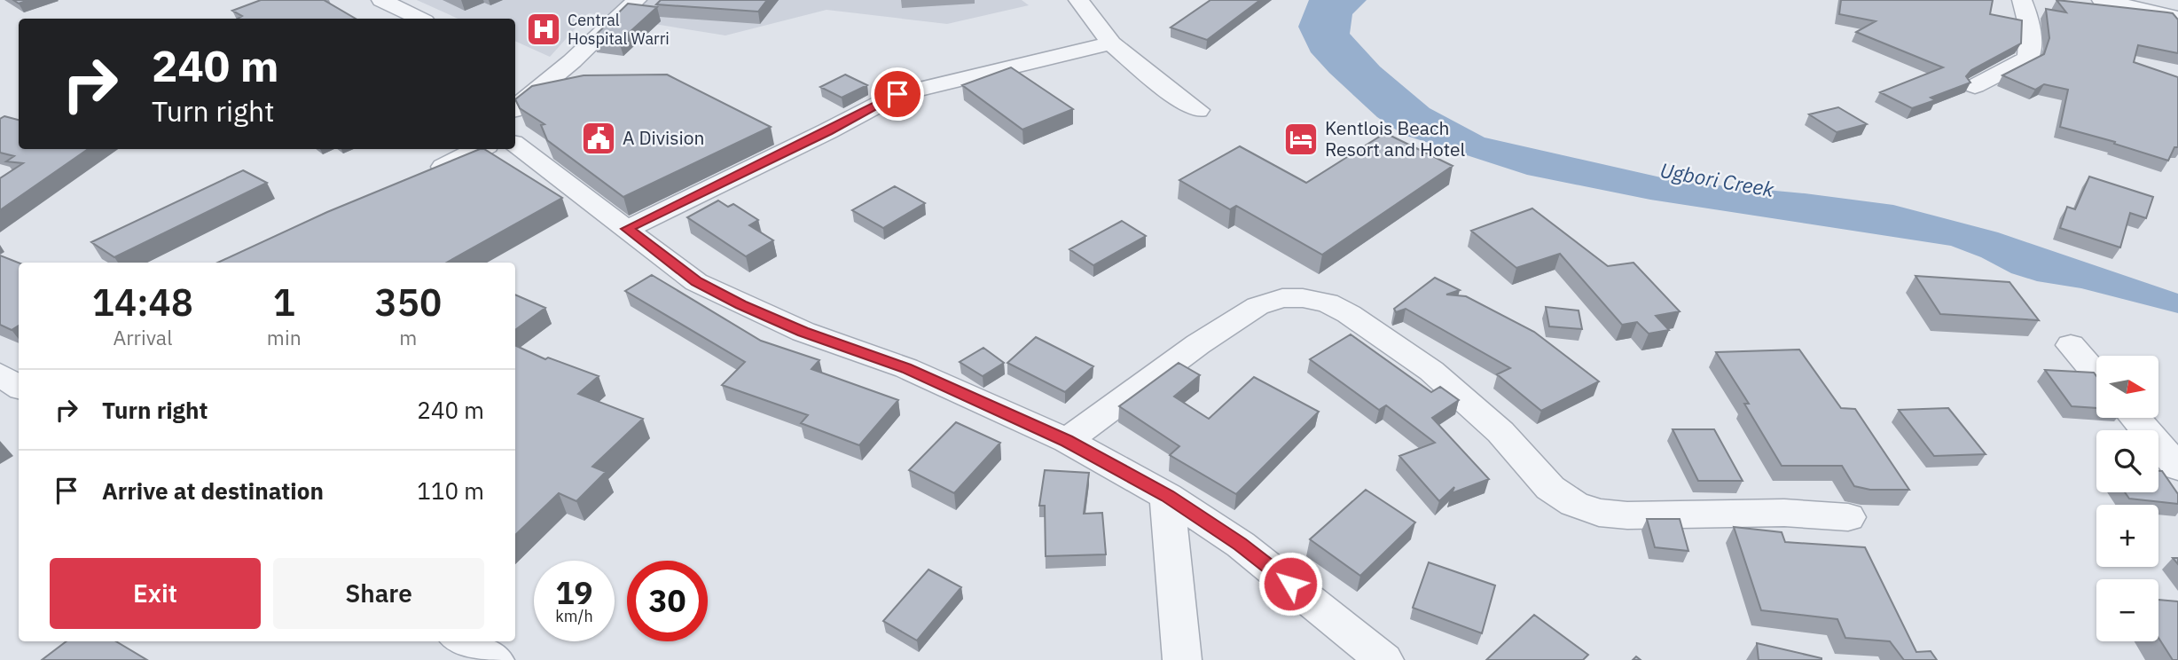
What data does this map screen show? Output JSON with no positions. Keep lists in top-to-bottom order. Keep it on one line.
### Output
{"water":["Ugbori Creek"],"places":{"hospital":["Central Hospital Warri"],"public building":["A Division"],"hotel":["Kentlois Beach Resort and Hotel"]},"north":"right","page":{"turn":["240 m","Turn right"],"eta":["14:48","Arrival","1","min","350","m"],"map_buttons":["+","−"],"list":[{"name":"Turn right","value":"240 m"},{"name":"Arrive at destination","value":"110 m"}],"buttons":["Exit","Share"],"speed":"19 km/h","limit":"30"}}
